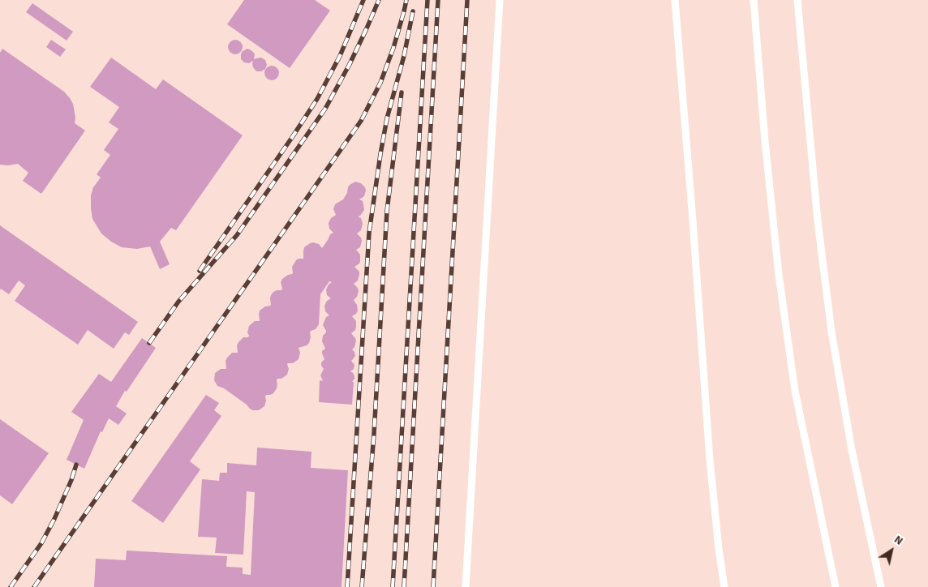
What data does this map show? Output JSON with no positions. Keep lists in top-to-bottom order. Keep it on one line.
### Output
{"north":"top right"}
